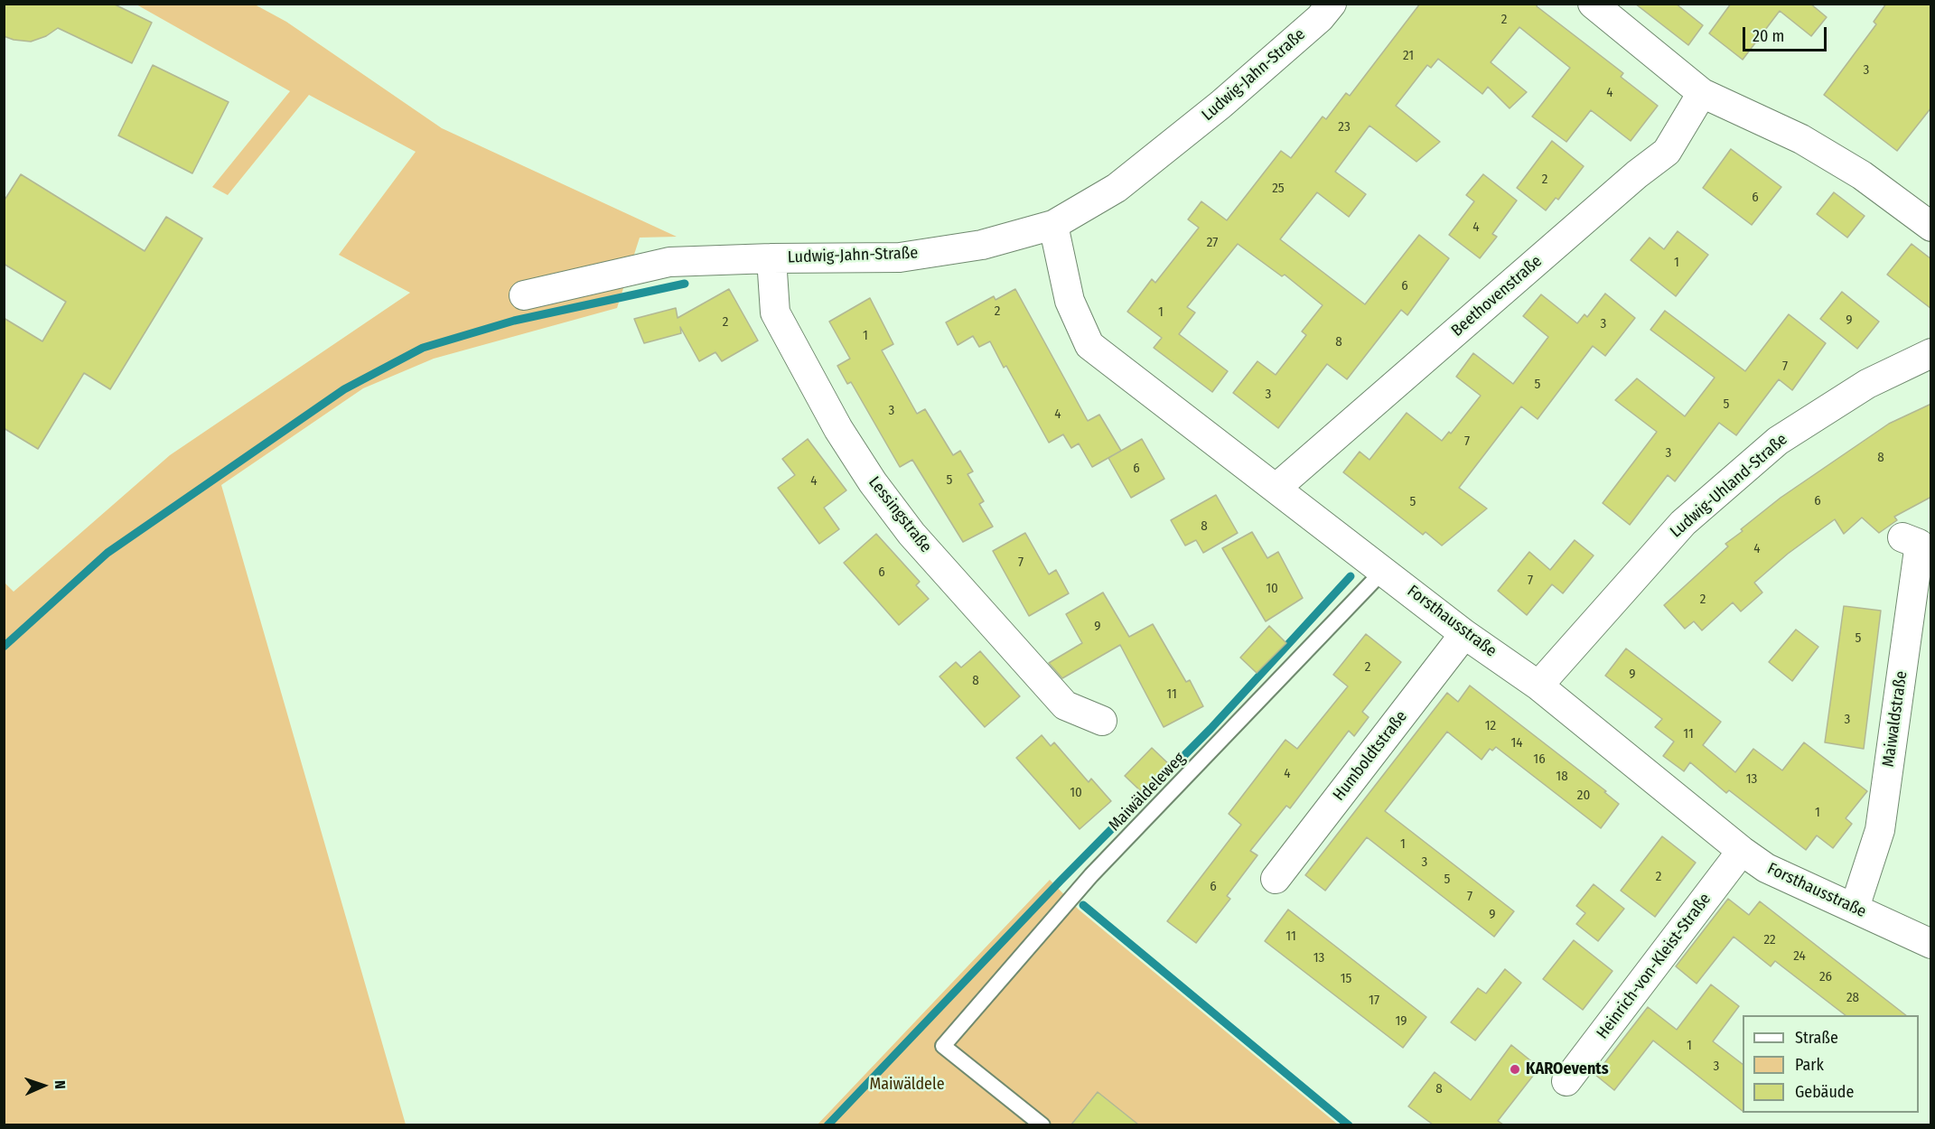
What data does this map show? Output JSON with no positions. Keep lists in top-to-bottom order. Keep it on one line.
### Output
{"streets":{"street":["Ludwig-Jahn-Straße","Beethovenstraße","Ludwig-Uhland-Straße","Lessingstraße","Forsthausstraße","Maiwaldstraße","Humboldtstraße","Heinrich-von-Kleist-Straße"],"lane":["Maiwäldeleweg"]},"crossings":[["Ludwig-Jahn-Straße","Lessingstraße"],["Ludwig-Jahn-Straße","Forsthausstraße"],["Beethovenstraße","Forsthausstraße"],["Ludwig-Uhland-Straße","Forsthausstraße"],["Forsthausstraße","Maiwaldstraße"],["Forsthausstraße","Humboldtstraße"],["Forsthausstraße","Maiwäldeleweg"],["Forsthausstraße","Heinrich-von-Kleist-Straße"]],"parks":["Maiwäldele"],"places":["KAROevents"],"house_numbers":["2","21","3","4","23","2","25","6","4","27","1","6","2","1","9","2","3","1","8","7","5","3","5","3","4","7","3","8","6","5","4","6","5","8","4","7","6","7","10","2","9","5","2","9","8","11","3","12","11","14","16","4","18","13","10","20","1","1","3","2","5","6","7","9","11","22","24","13","26","15","28","17","19","1","3","8"],"legend":["Straße","Park","Gebäude"],"scale_bar":"20 m","north":"right"}
